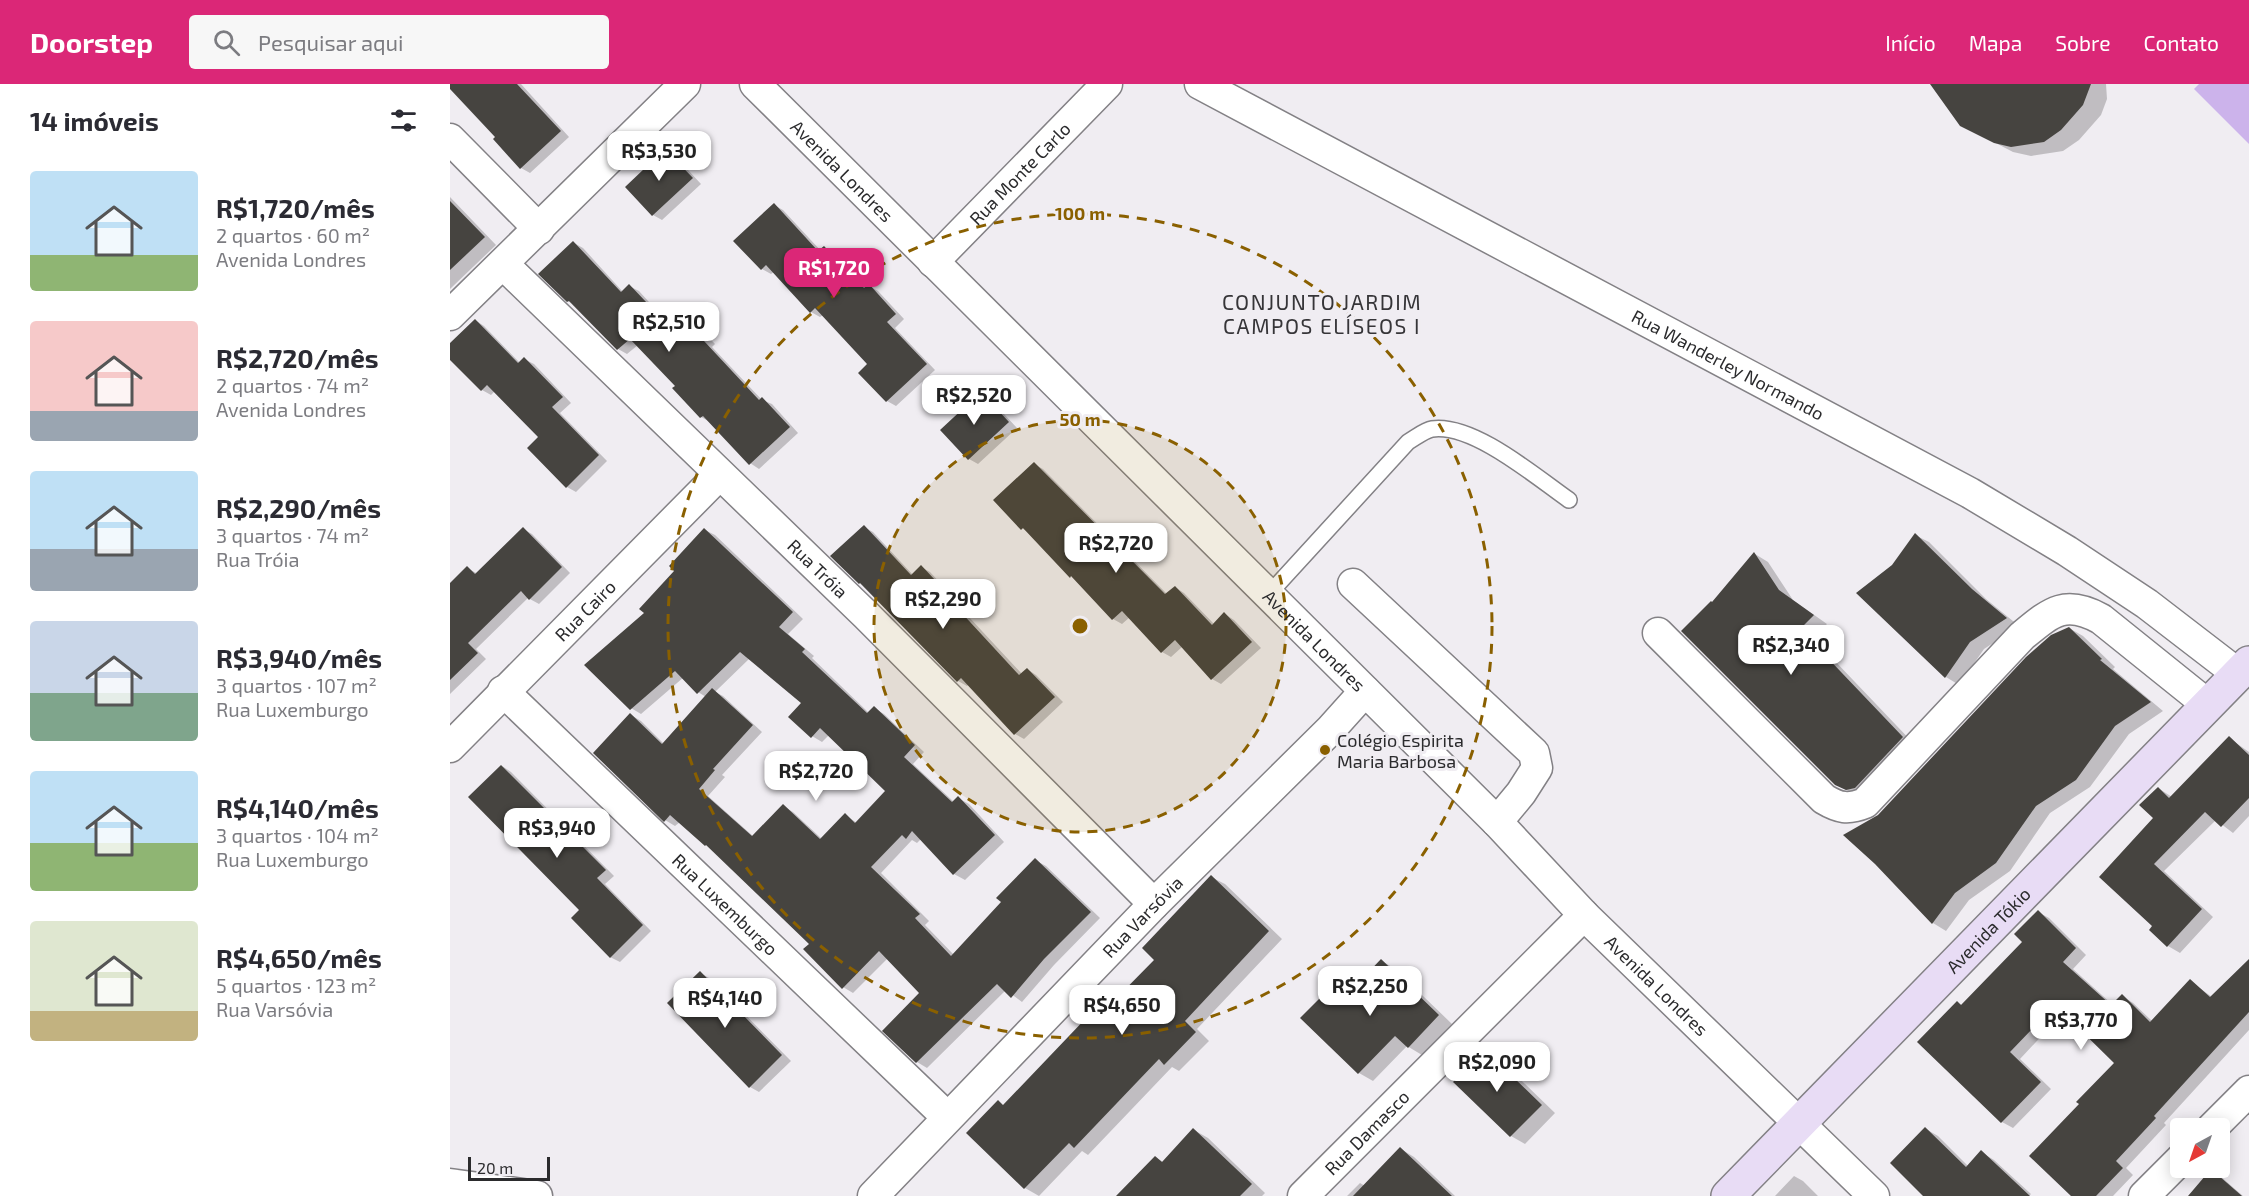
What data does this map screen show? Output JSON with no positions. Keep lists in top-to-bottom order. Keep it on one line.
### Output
{"streets":{"street":["Avenida Londres","Rua Monte Carlo","Rua Wanderley Normando","Rua Tróia","Rua Cairo","Rua Luxemburgo","Rua Varsóvia","Avenida Tókio","Rua Damasco"]},"crossings":[["Avenida Londres","Rua Monte Carlo"],["Avenida Londres","Rua Varsóvia"],["Avenida Londres","Avenida Tókio"],["Avenida Londres","Rua Damasco"],["Rua Wanderley Normando","Avenida Tókio"],["Rua Tróia","Rua Cairo"],["Rua Tróia","Rua Varsóvia"],["Rua Cairo","Rua Luxemburgo"],["Rua Luxemburgo","Rua Varsóvia"]],"districts":["CONJUNTO JARDIM CAMPOS ELÍSEOS I"],"places":["Colégio Espirita Maria Barbosa"],"scale_bar":"20 m","north":"bottom left","page":{"header":"Doorstep","search":"Pesquisar aqui","nav":["Início","Mapa","Sobre","Contato"],"heading":"14 imóveis","price":["R$3,530","R$1,720","R$2,510","R$2,520","R$2,720","R$2,290","R$2,340","R$2,720","R$3,940","R$2,250","R$4,140","R$4,650","R$3,770","R$2,090"],"list":[{"name":"R$1,720/mês","note":"2 quartos · 60 m² · Avenida Londres"},{"name":"R$2,720/mês","note":"2 quartos · 74 m² · Avenida Londres"},{"name":"R$2,290/mês","note":"3 quartos · 74 m² · Rua Tróia"},{"name":"R$3,940/mês","note":"3 quartos · 107 m² · Rua Luxemburgo"},{"name":"R$4,140/mês","note":"3 quartos · 104 m² · Rua Luxemburgo"},{"name":"R$4,650/mês","note":"5 quartos · 123 m² · Rua Varsóvia"}],"scale":"20 m"},"rings":["100 m","50 m"]}
